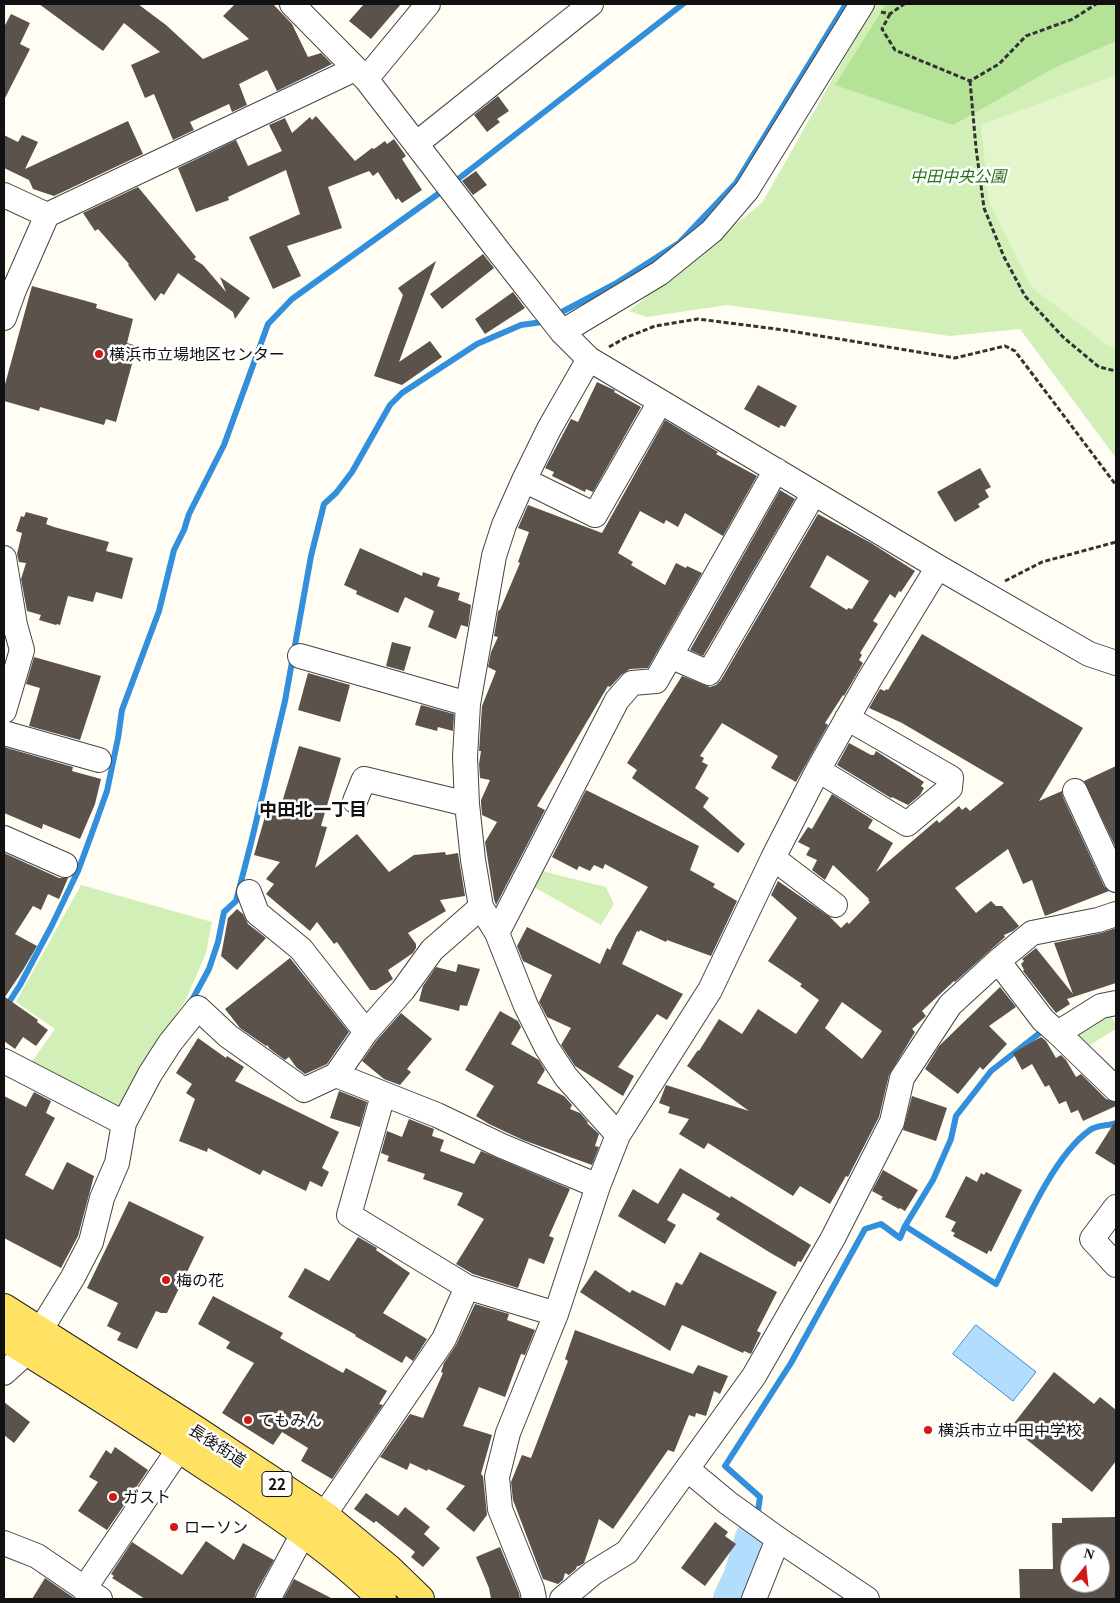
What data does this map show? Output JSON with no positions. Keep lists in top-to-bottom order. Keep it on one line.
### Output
{"streets":{"main road":["長後街道","22"]},"crossings":[["長後街道","22"]],"districts":["中田北一丁目"],"parks":["中田中央公園"],"places":["横浜市立場地区センター","梅の花","てもみん","横浜市立中田中学校","ガスト","ローソン"],"north":"top"}
